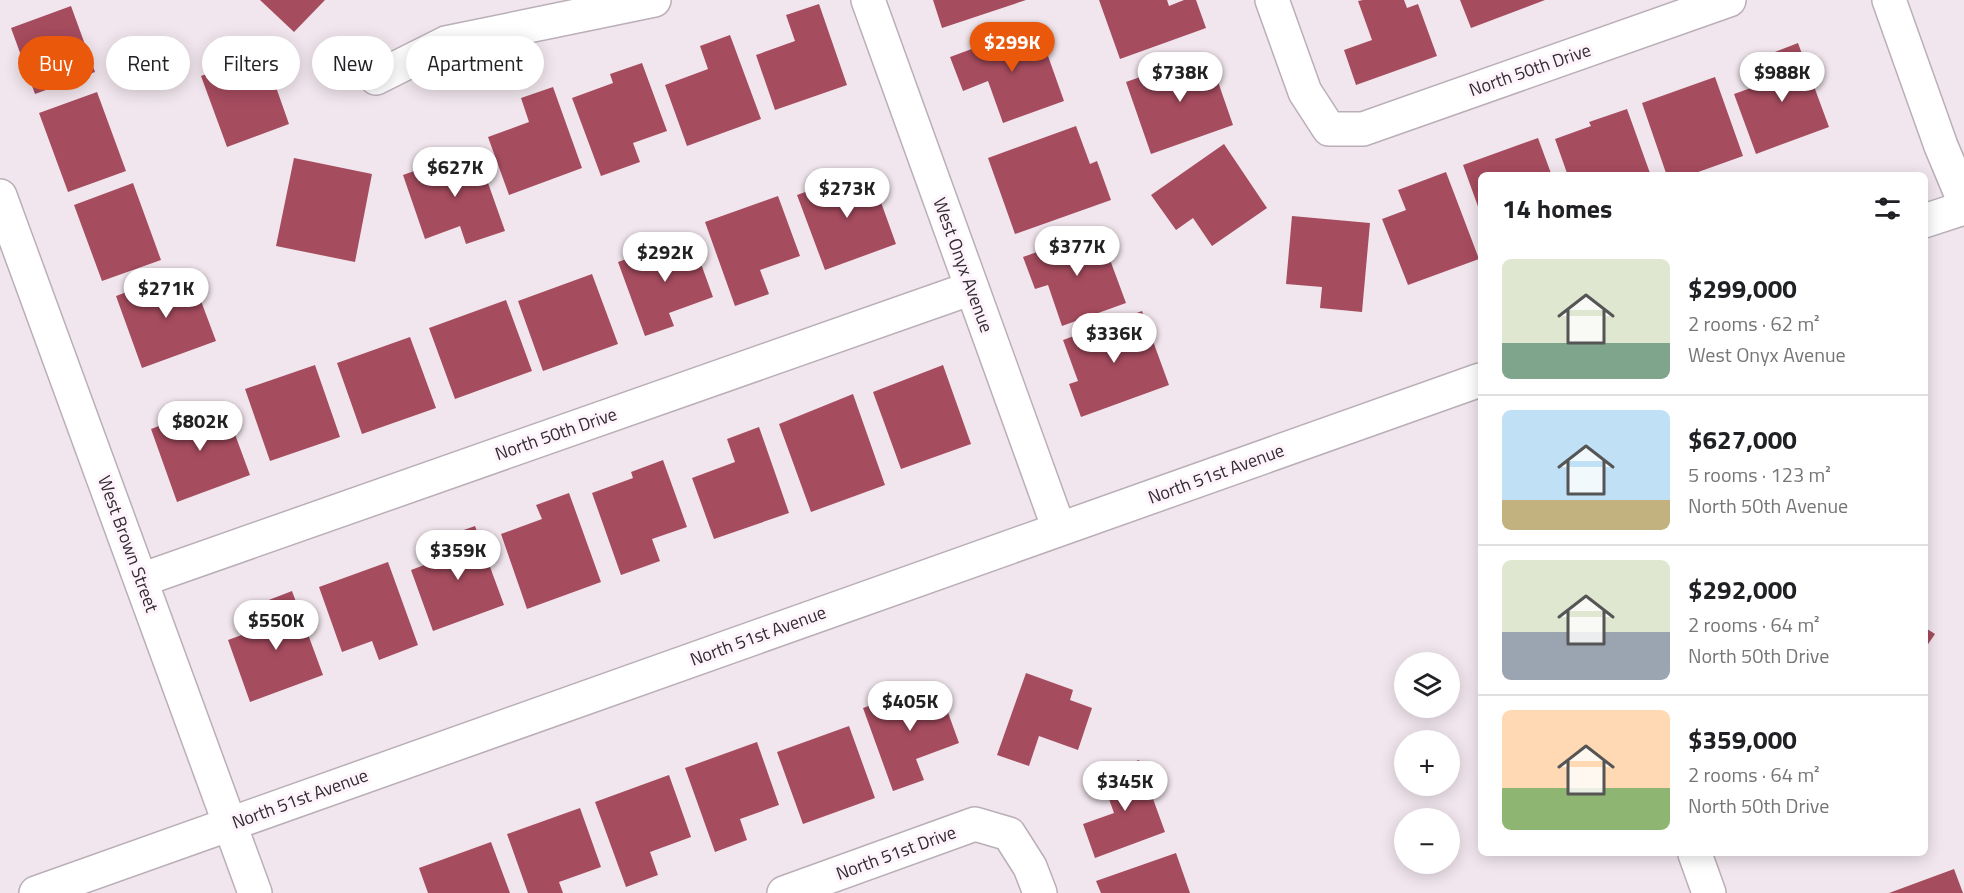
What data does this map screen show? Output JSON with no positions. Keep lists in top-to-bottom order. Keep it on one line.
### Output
{"streets":{"street":["North 50th Drive","West Onyx Avenue","North 51st Avenue","West Brown Street","North 51st Drive"]},"crossings":[["North 50th Drive","West Onyx Avenue"],["North 50th Drive","West Brown Street"],["West Onyx Avenue","North 51st Avenue"],["North 51st Avenue","West Brown Street"]],"page":{"price":["$299K","$738K","$988K","$627K","$273K","$377K","$292K","$271K","$336K","$802K","$359K","$550K","$405K","$345K"],"chip":["Buy","Rent","Filters","New","Apartment"],"heading":"14 homes","list":[{"name":"$299,000","note":"2 rooms · 62 m² · West Onyx Avenue"},{"name":"$627,000","note":"5 rooms · 123 m² · North 50th Avenue"},{"name":"$292,000","note":"2 rooms · 64 m² · North 50th Drive"},{"name":"$359,000","note":"2 rooms · 64 m² · North 50th Drive"}],"map_buttons":["+","−"]}}
